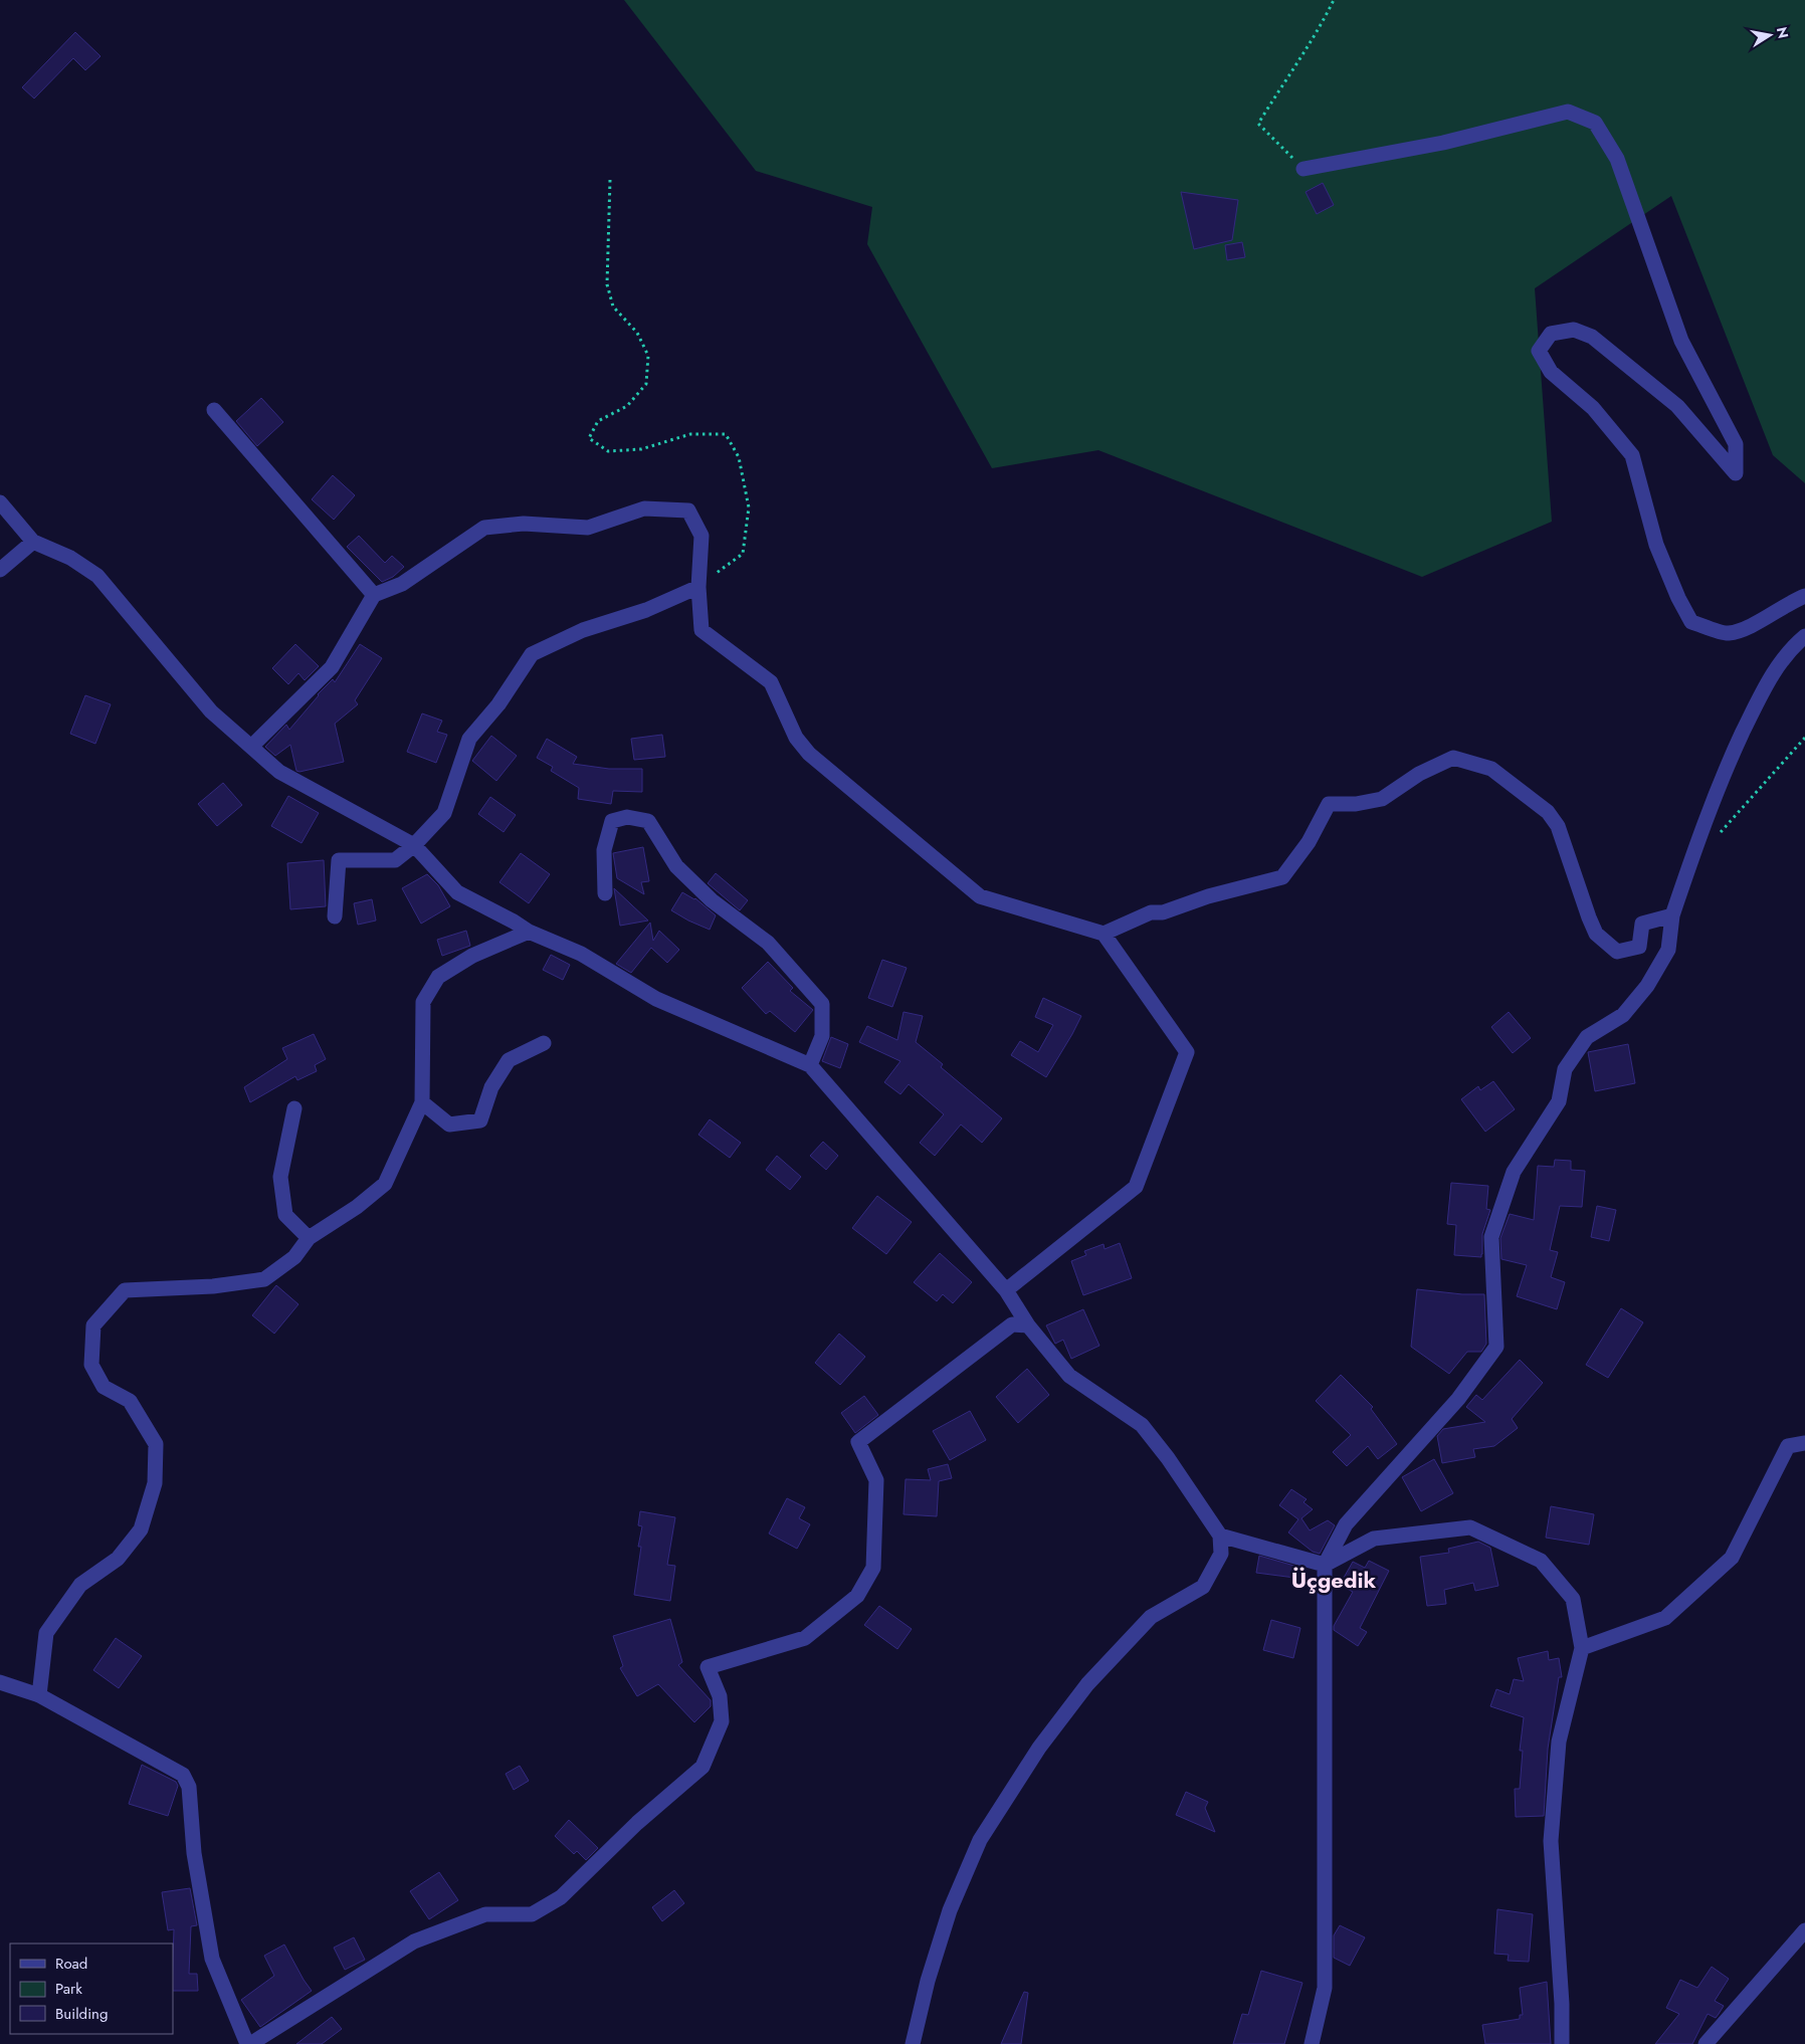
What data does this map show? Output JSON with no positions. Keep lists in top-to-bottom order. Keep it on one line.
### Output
{"districts":["Üçgedik"],"legend":["Road","Park","Building"],"north":"right"}
